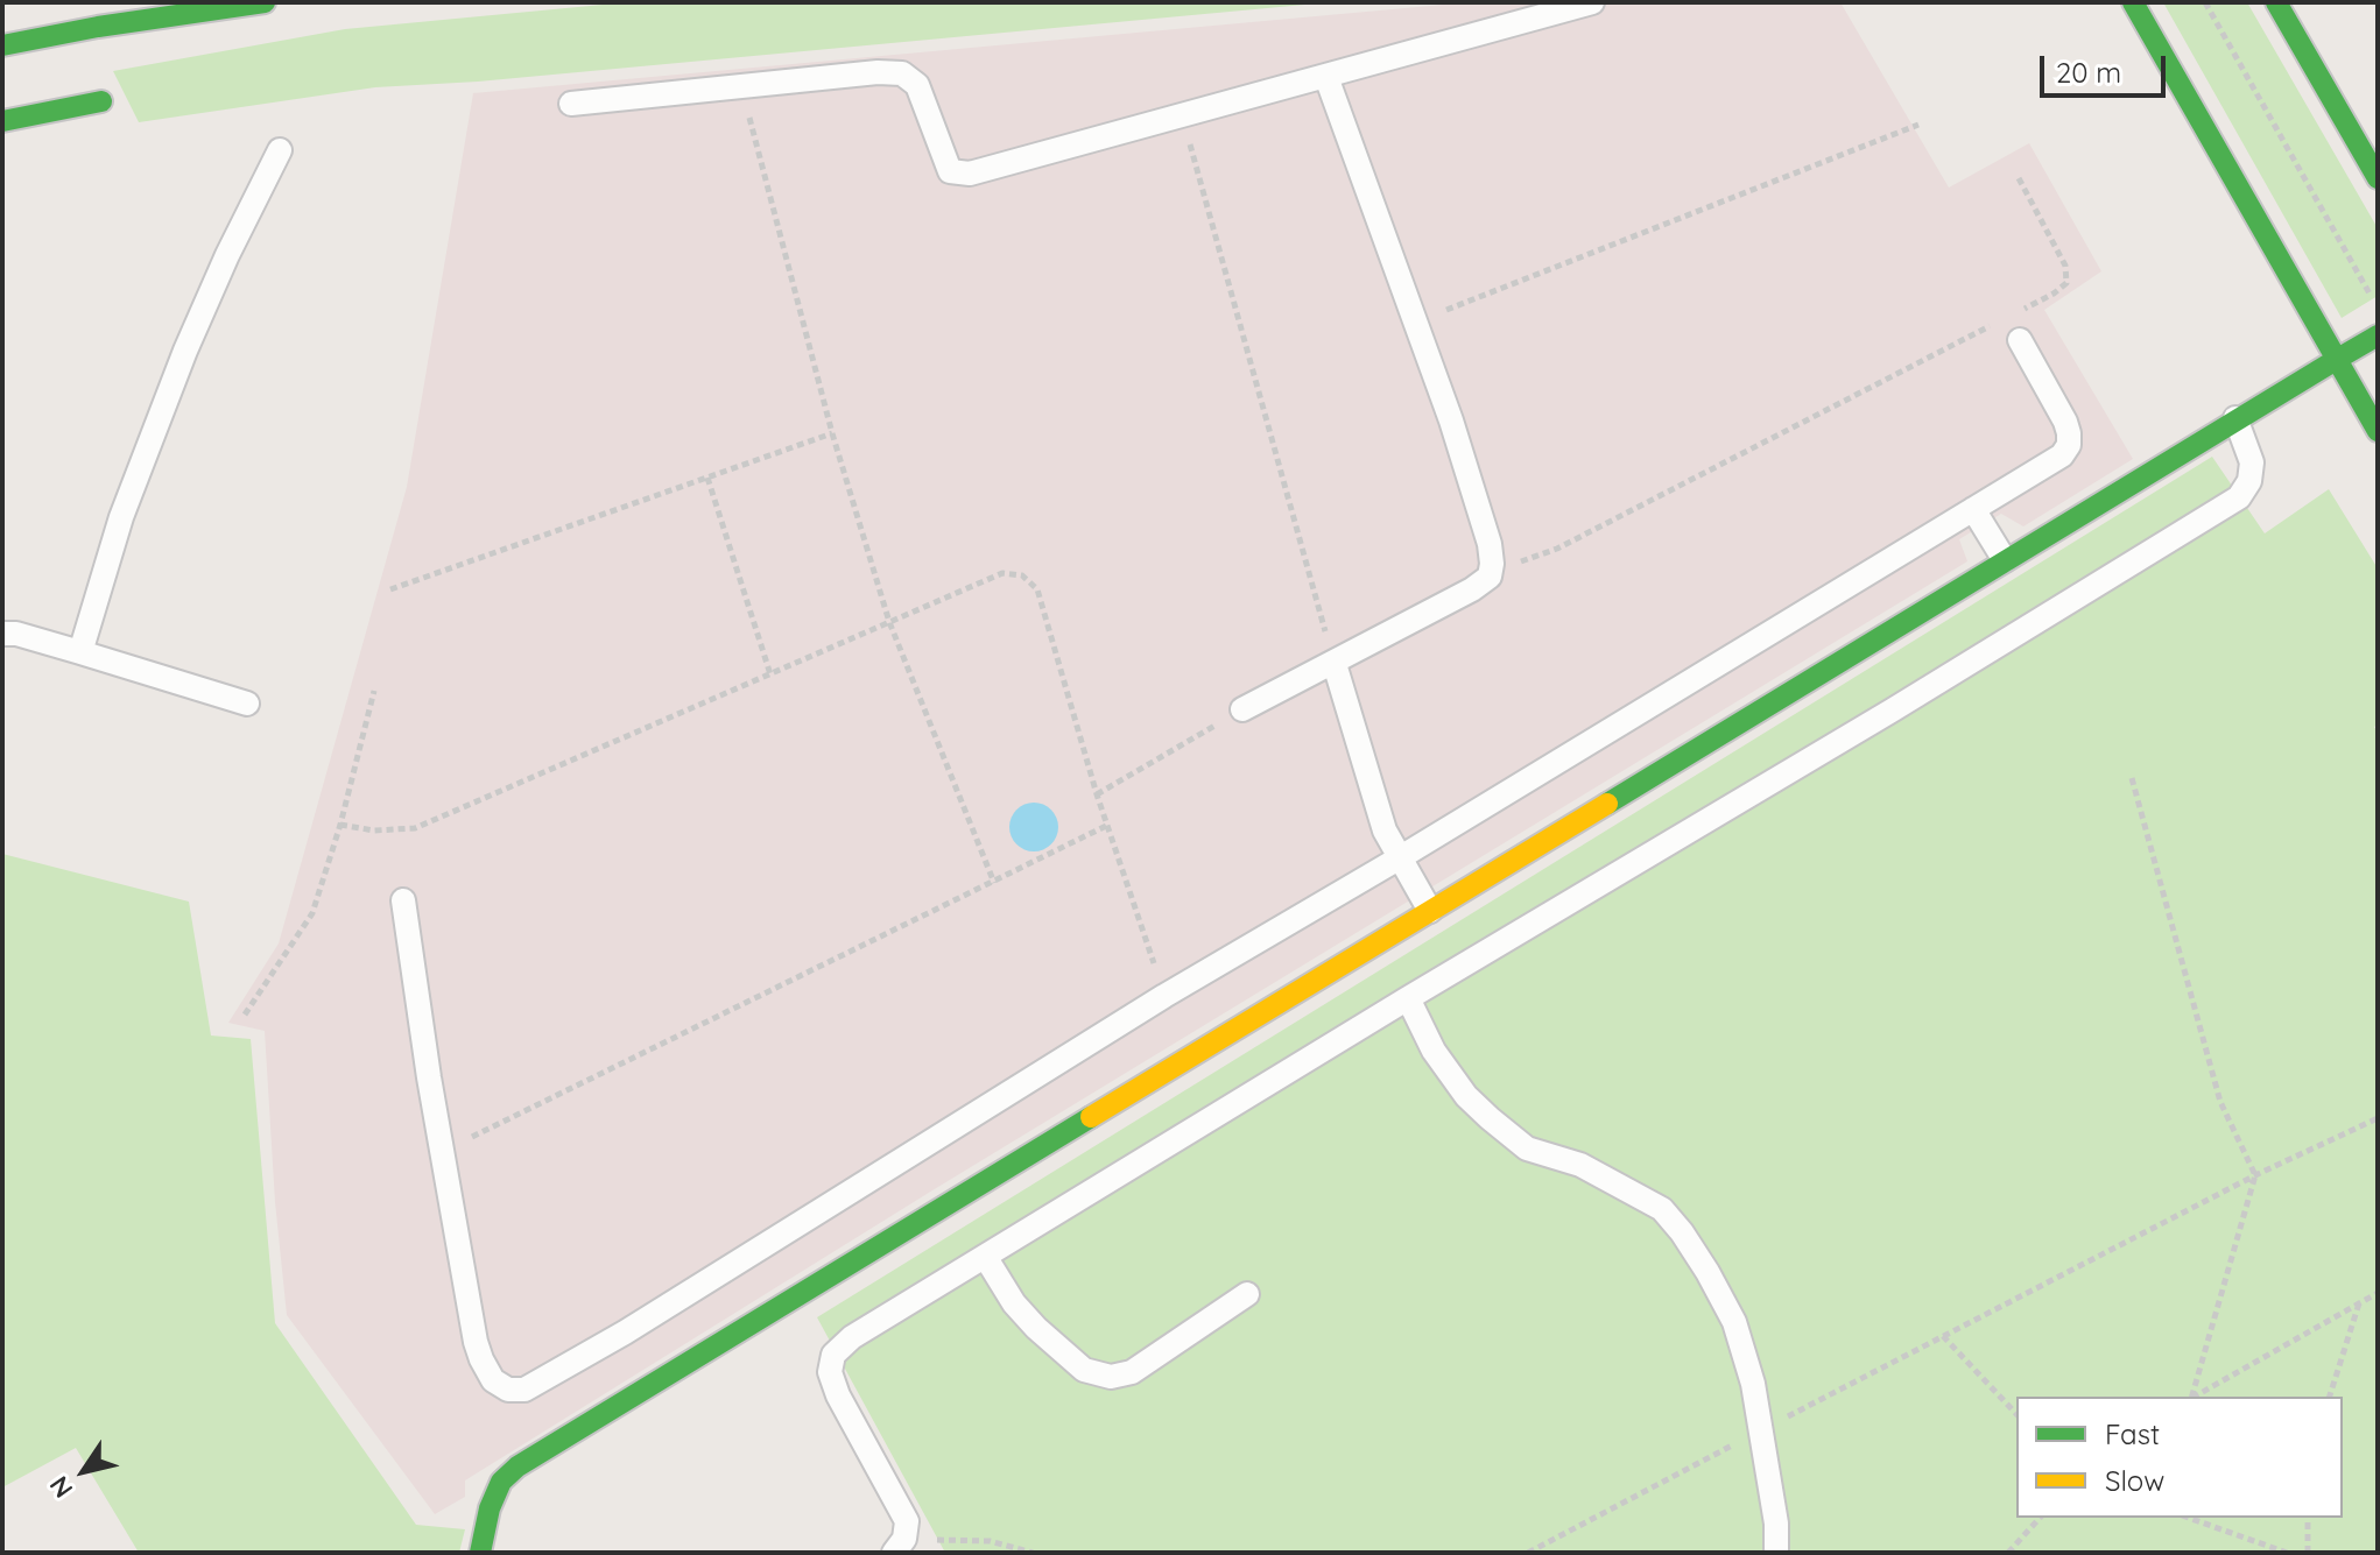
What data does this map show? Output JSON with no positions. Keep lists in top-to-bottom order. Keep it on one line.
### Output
{"legend":["Fast","Slow"],"scale_bar":"20 m","north":"bottom left"}
